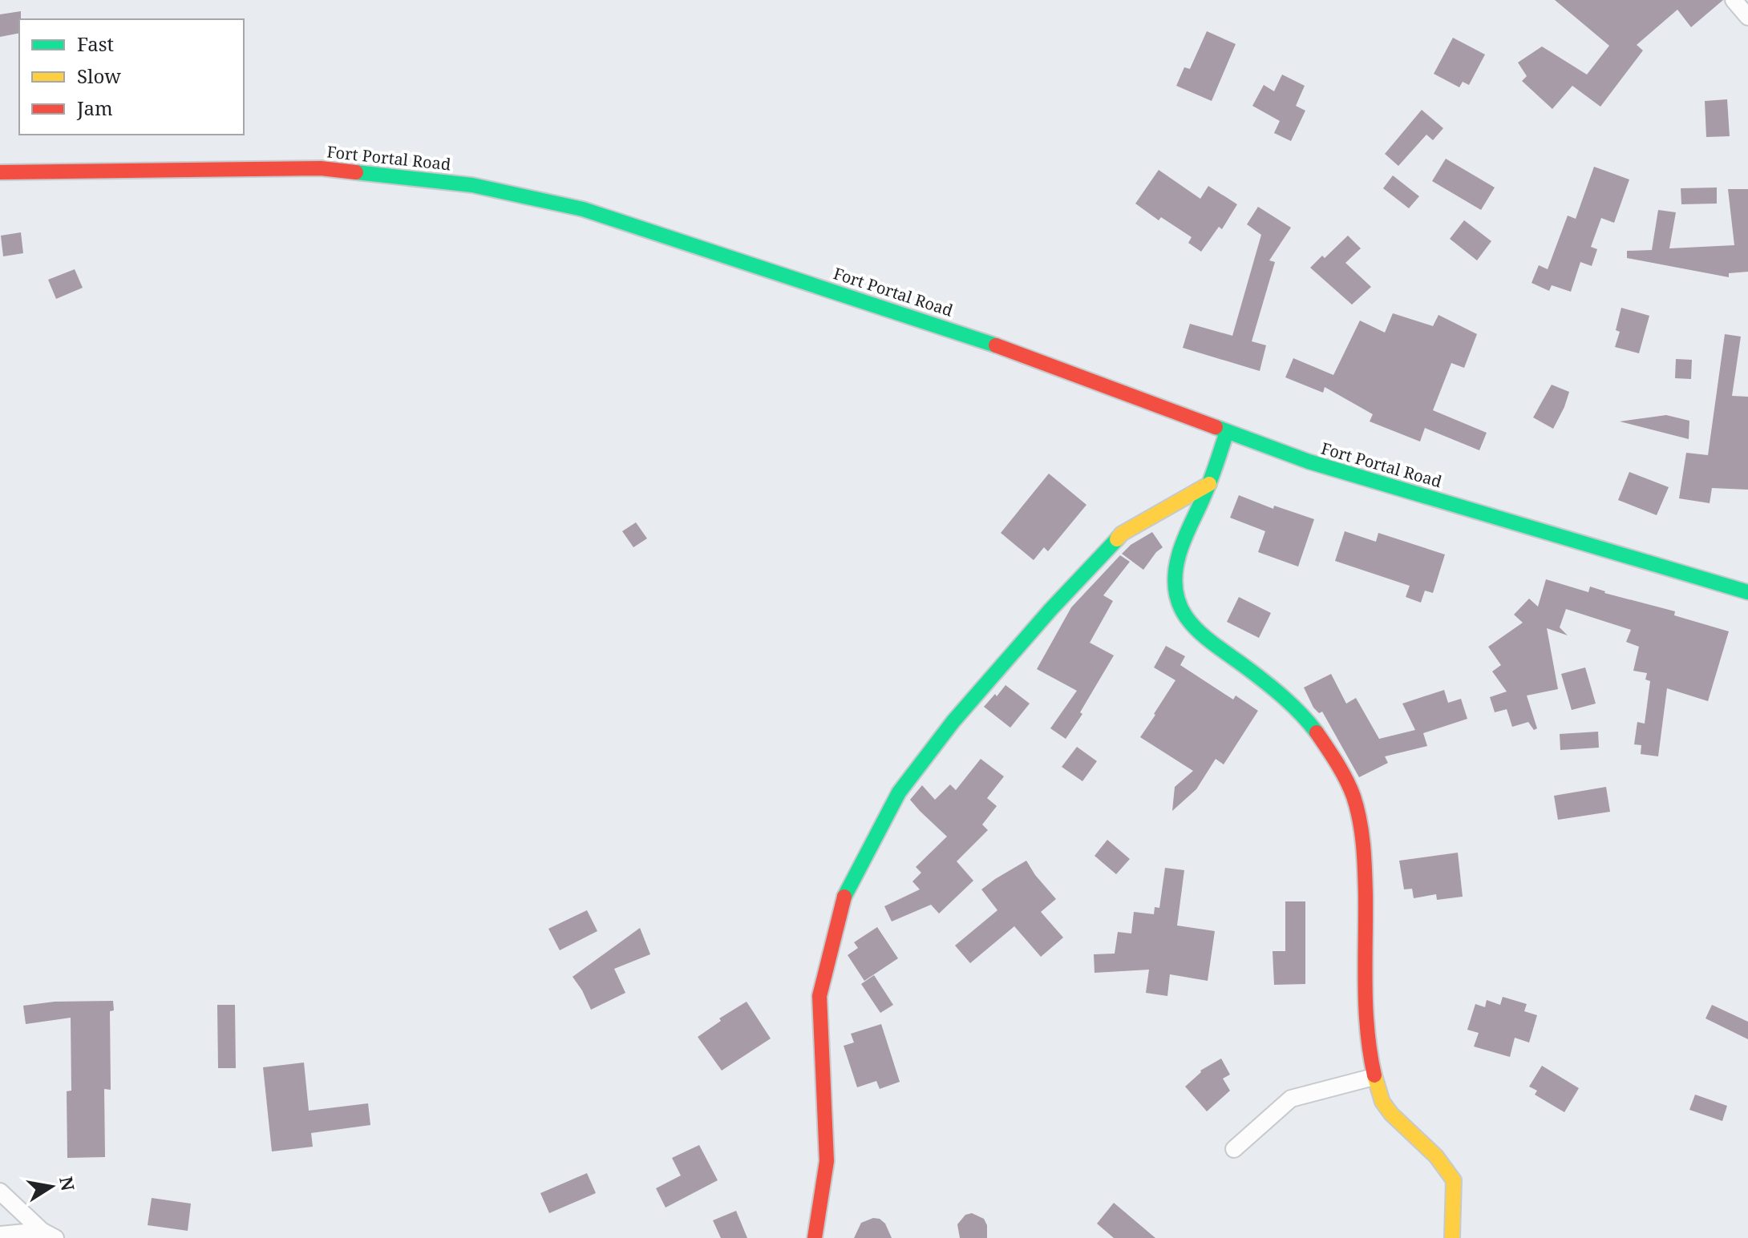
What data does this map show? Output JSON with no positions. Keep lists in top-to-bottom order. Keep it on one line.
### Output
{"streets":{"street":["Fort Portal Road"]},"legend":["Fast","Slow","Jam"],"north":"right"}
